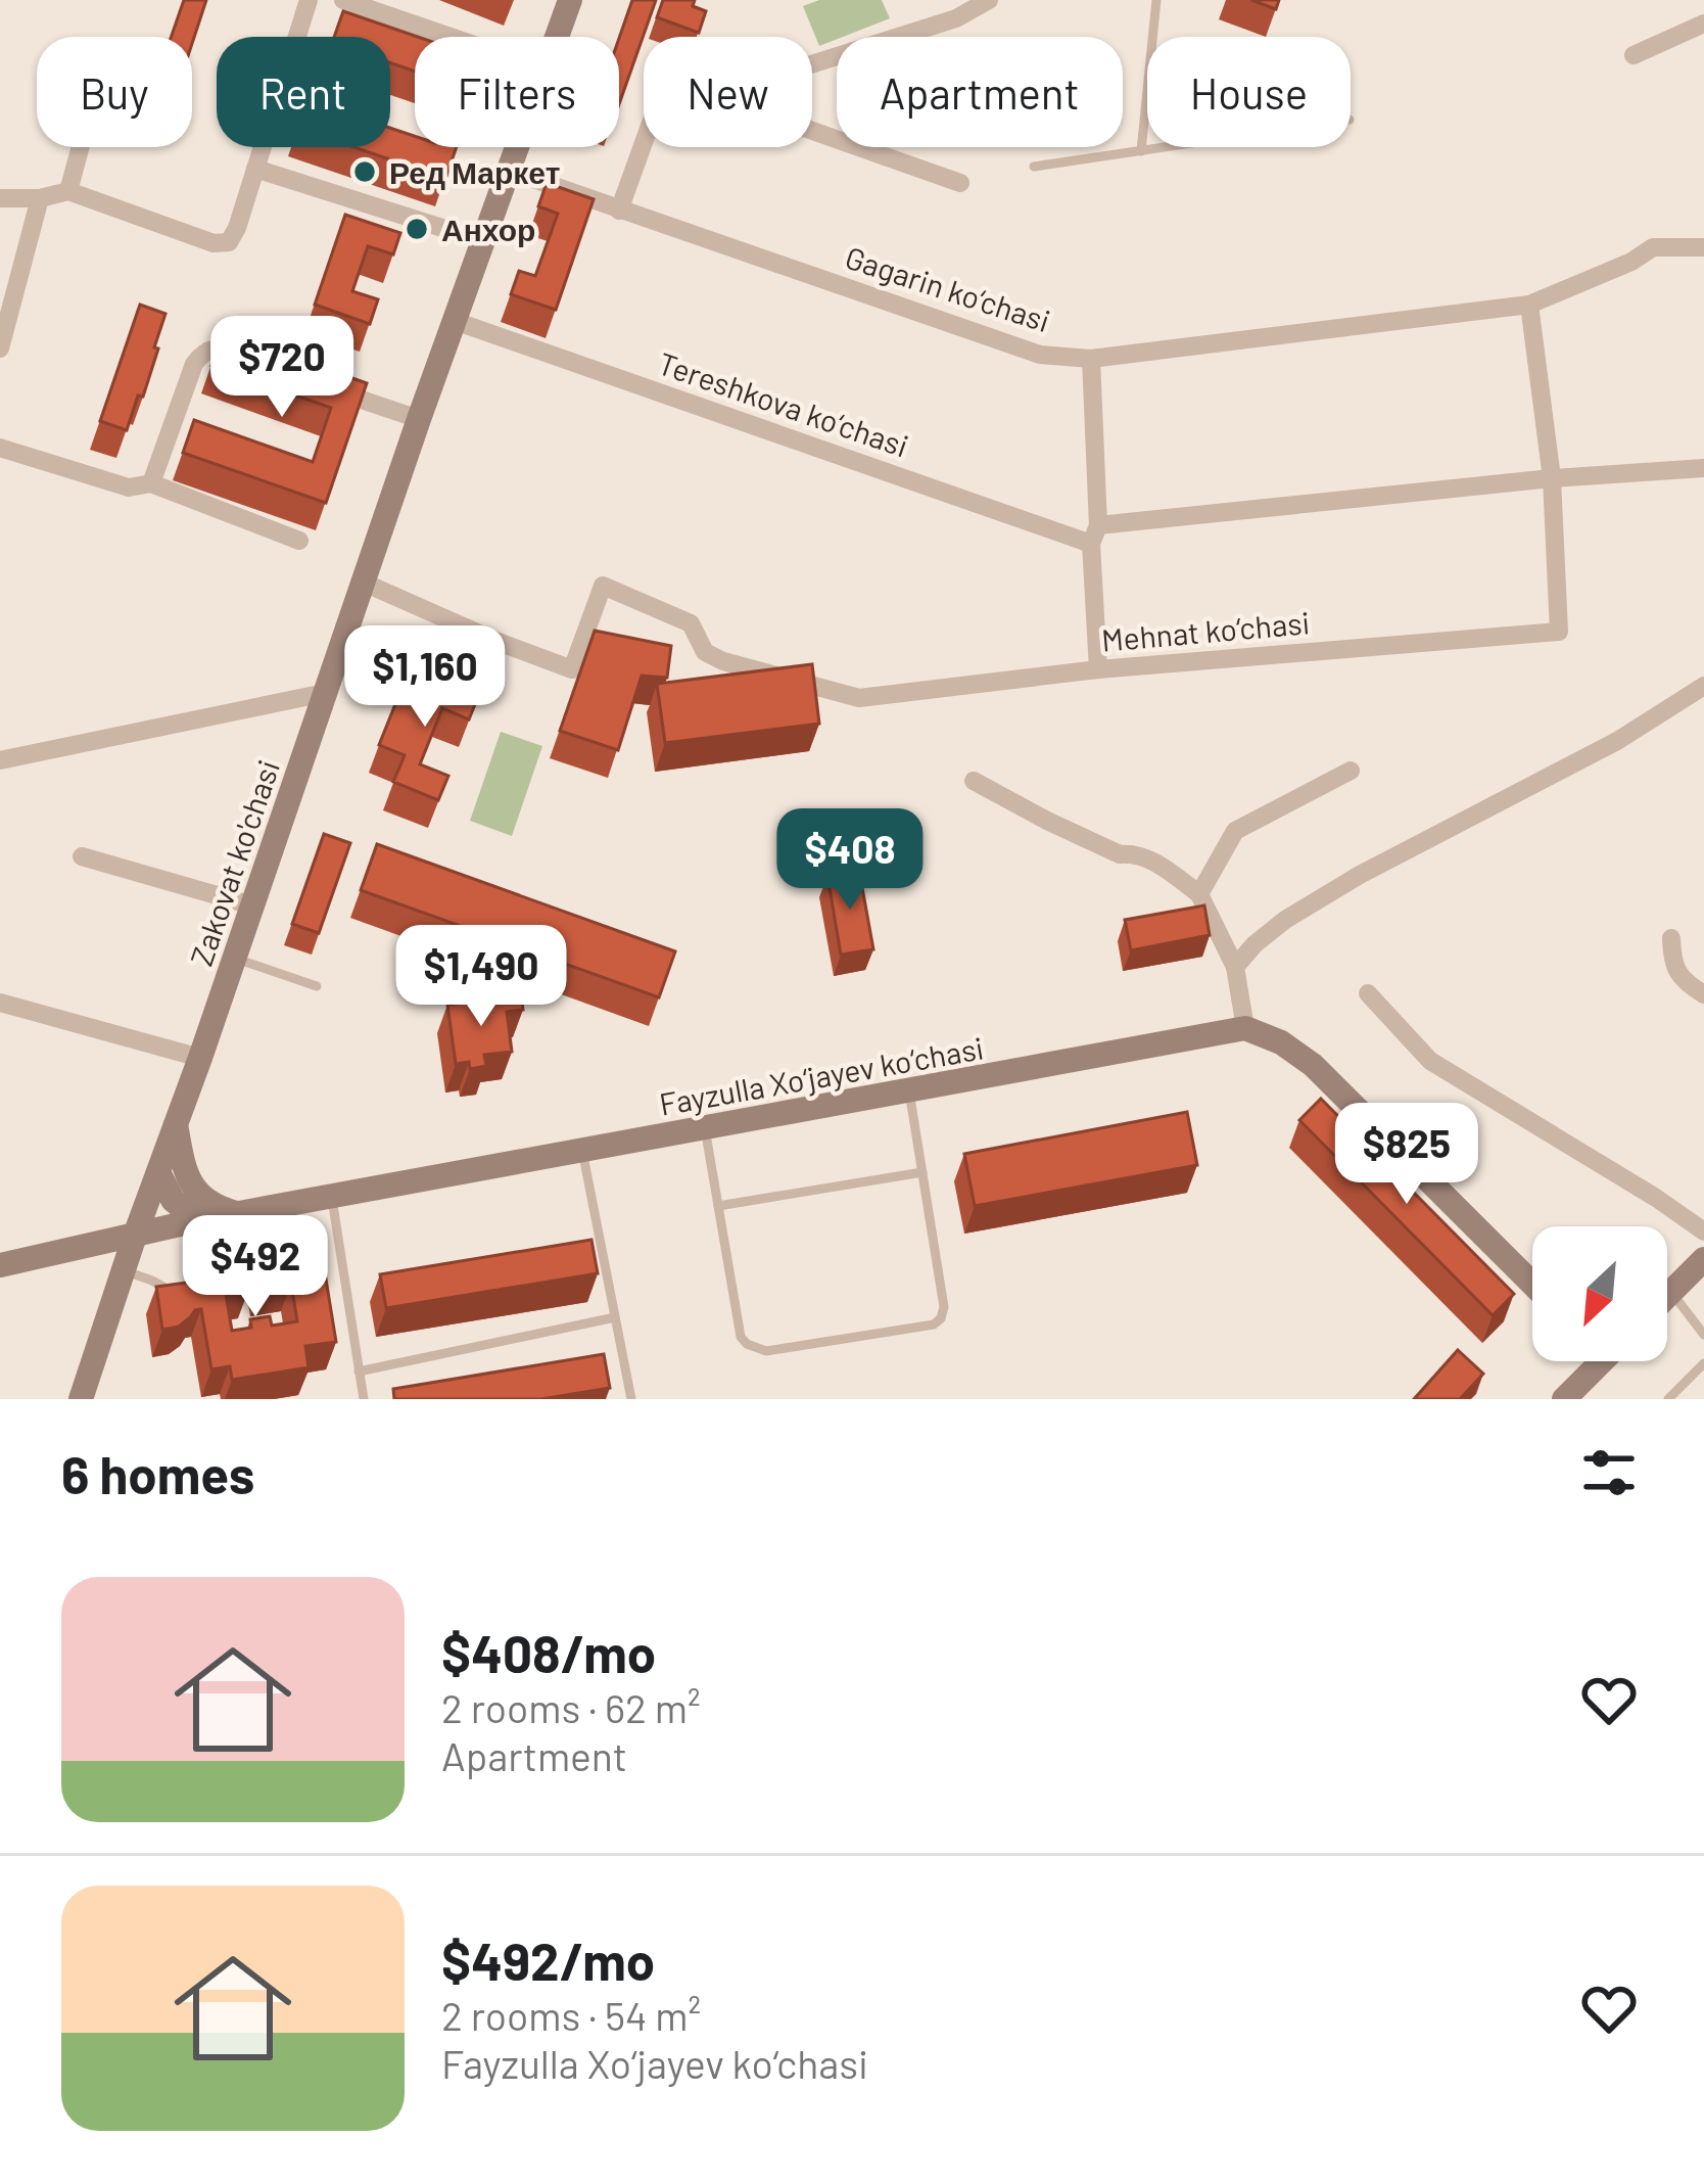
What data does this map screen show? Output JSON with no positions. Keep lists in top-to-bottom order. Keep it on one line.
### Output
{"streets":{"main road":["Zakovat ko'chasi","Fayzulla Xo‘jayev ko‘chasi"],"street":["Gagarin ko‘chasi","Tereshkova ko‘chasi","Mehnat ko‘chasi"]},"crossings":[["Gagarin ko‘chasi","Zakovat ko'chasi"],["Tereshkova ko‘chasi","Mehnat ko‘chasi"],["Tereshkova ko‘chasi","Zakovat ko'chasi"],["Mehnat ko‘chasi","Zakovat ko'chasi"],["Zakovat ko'chasi","Fayzulla Xo‘jayev ko‘chasi"]],"places":["Ред Маркет","Анхор"],"north":"bottom left","page":{"chip":["Buy","Rent","Filters","New","Apartment","House"],"price":["$720","$1,160","$408","$1,490","$825","$492"],"heading":"6 homes","list":[{"name":"$408/mo","note":"2 rooms · 62 m² · Apartment"},{"name":"$492/mo","note":"2 rooms · 54 m² · Fayzulla Xo‘jayev ko‘chasi"}]}}
